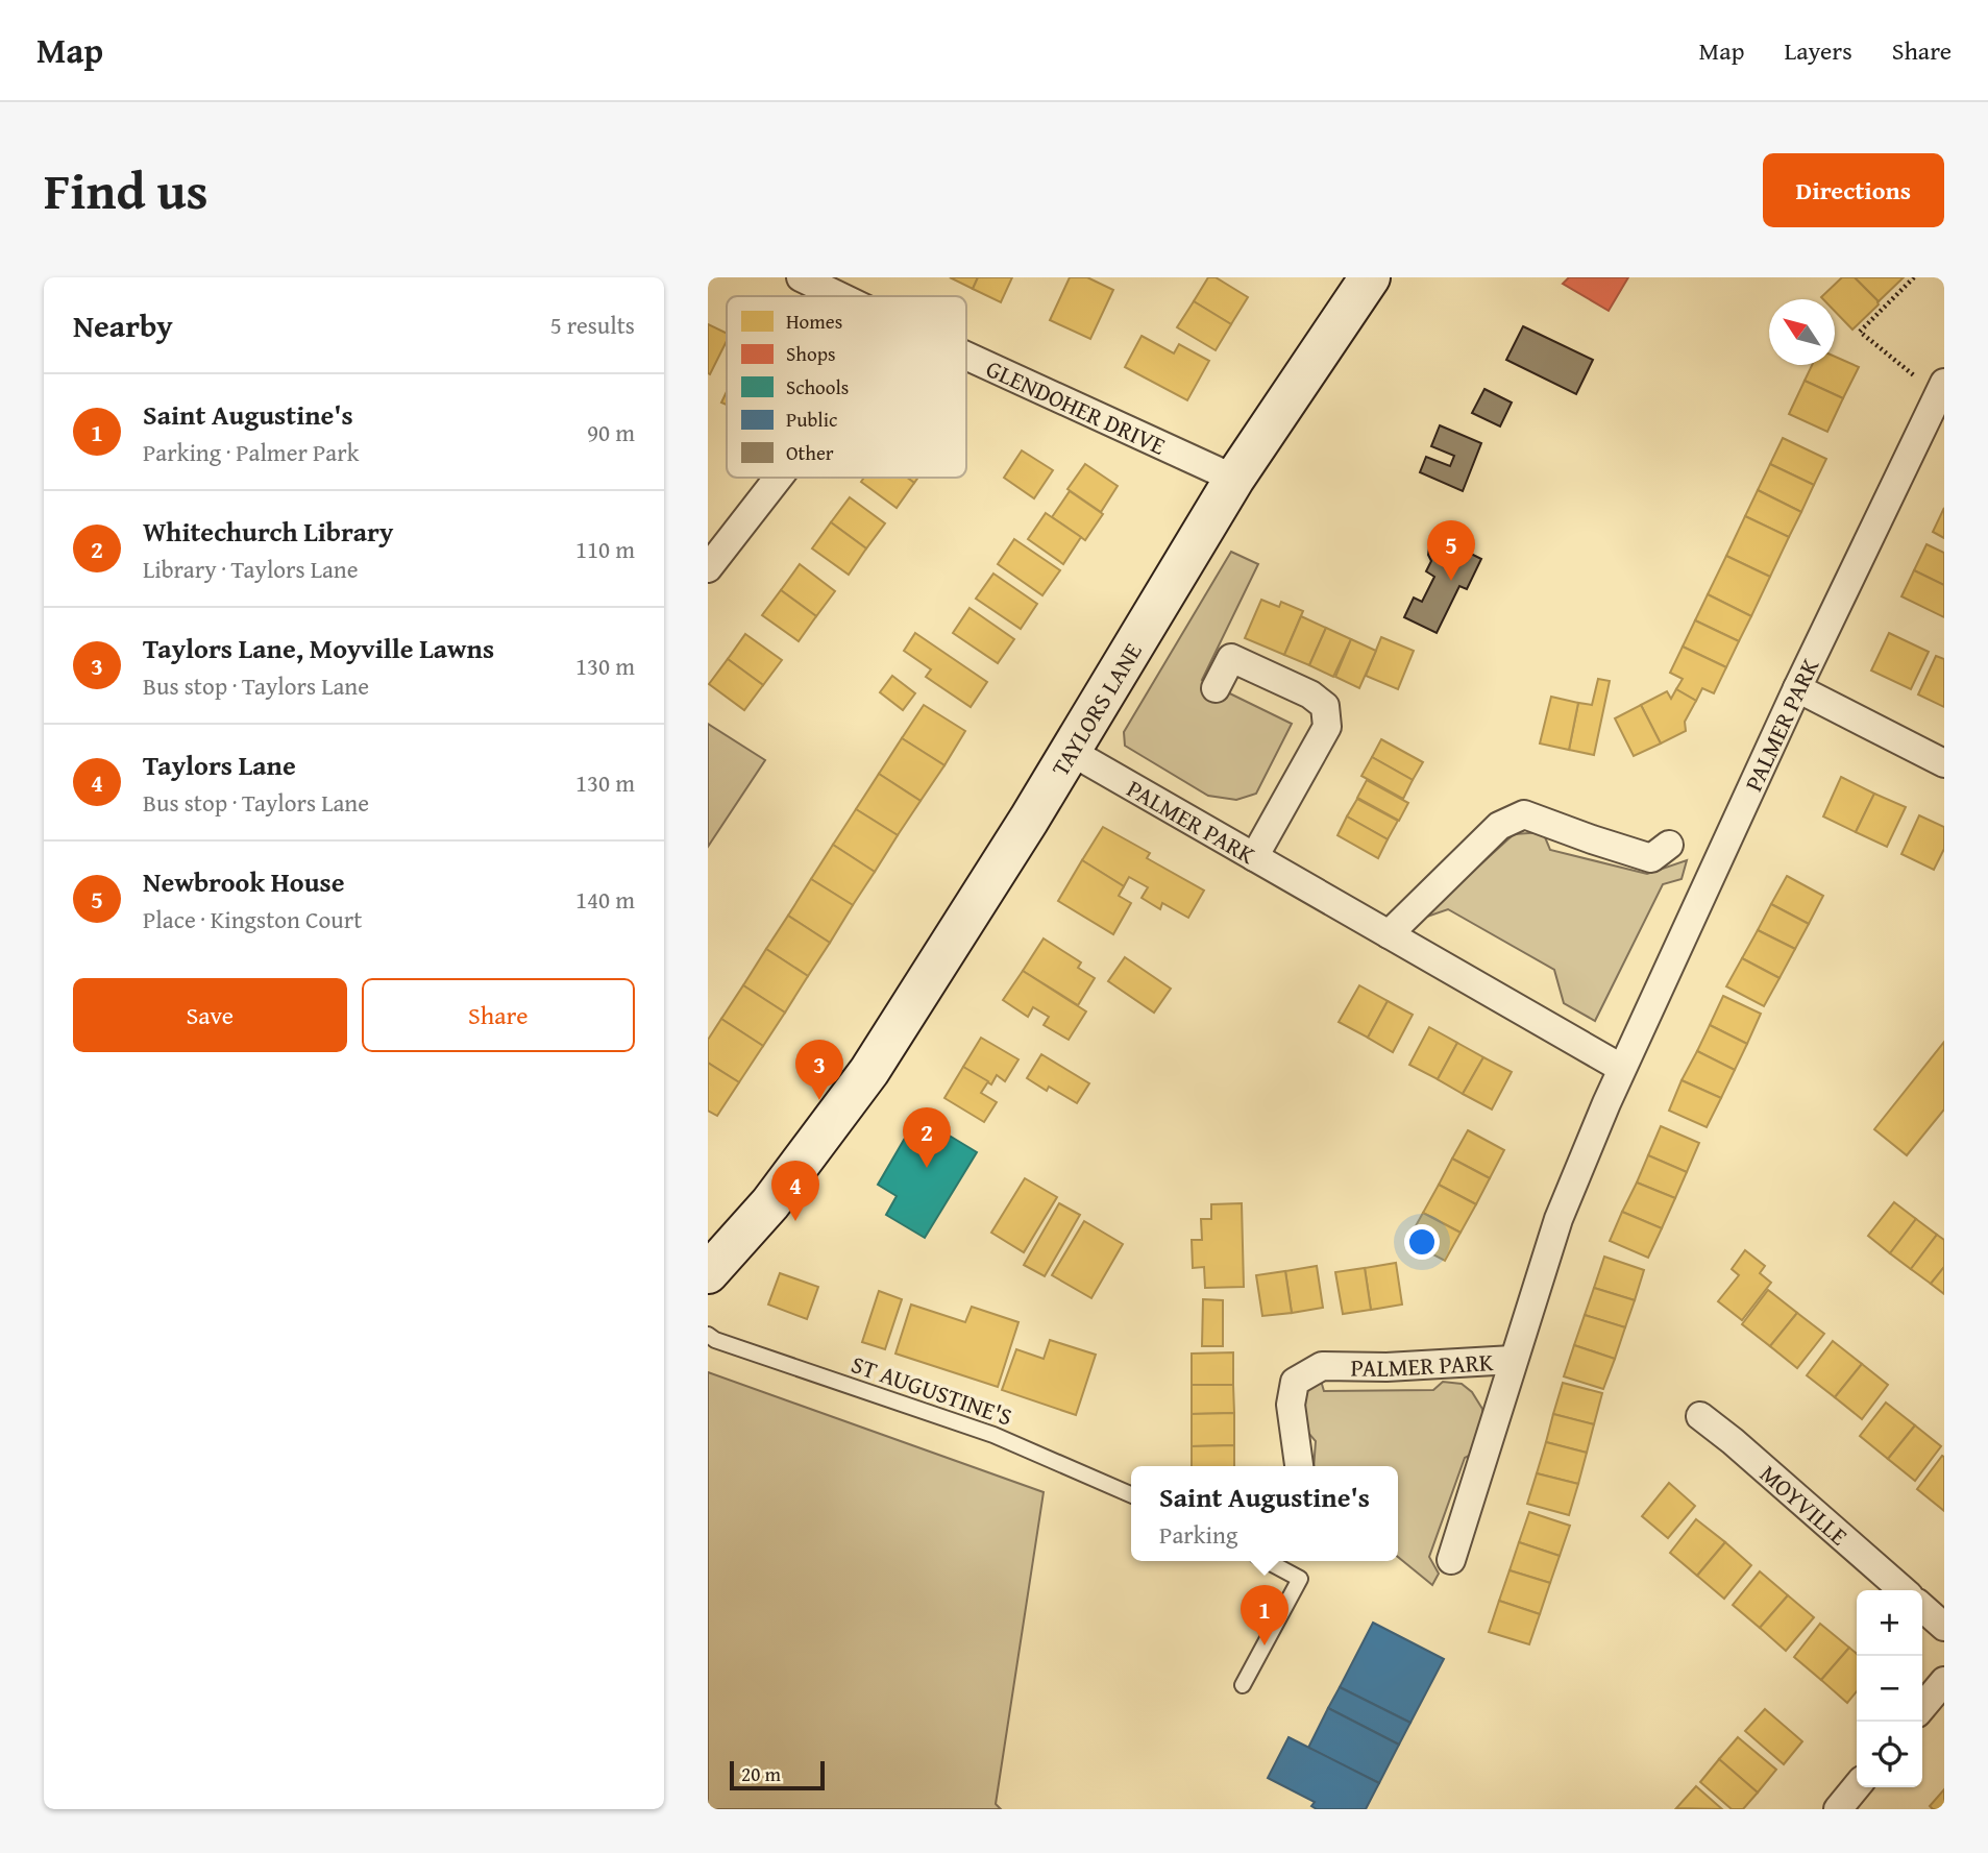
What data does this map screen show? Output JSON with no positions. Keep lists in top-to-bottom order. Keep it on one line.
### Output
{"streets":{"main road":["TAYLORS LANE"],"street":["GLENDOHER DRIVE","PALMER PARK","MOYVILLE"],"lane":["ST AUGUSTINE'S"]},"crossings":[["GLENDOHER DRIVE","TAYLORS LANE"],["TAYLORS LANE","PALMER PARK"]],"legend":["Homes","Shops","Schools","Public","Other"],"scale_bar":"20 m","north":"top left","page":{"header":"Map","nav":["Map","Layers","Share"],"title":"Find us","buttons":["Directions",["Save","Share"]],"heading":["Nearby","5 results"],"list":[{"mark":"1","name":"Saint Augustine's","note":"Parking · Palmer Park","value":"90 m"},{"mark":"2","name":"Whitechurch Library","note":"Library · Taylors Lane","value":"110 m"},{"mark":"3","name":"Taylors Lane, Moyville Lawns","note":"Bus stop · Taylors Lane","value":"130 m"},{"mark":"4","name":"Taylors Lane","note":"Bus stop · Taylors Lane","value":"130 m"},{"mark":"5","name":"Newbrook House","note":"Place · Kingston Court","value":"140 m"}],"pins":["5","3","2","4","1"],"popup":["Saint Augustine's","Parking"],"map_buttons":["+","−"],"scale":"20 m"}}
